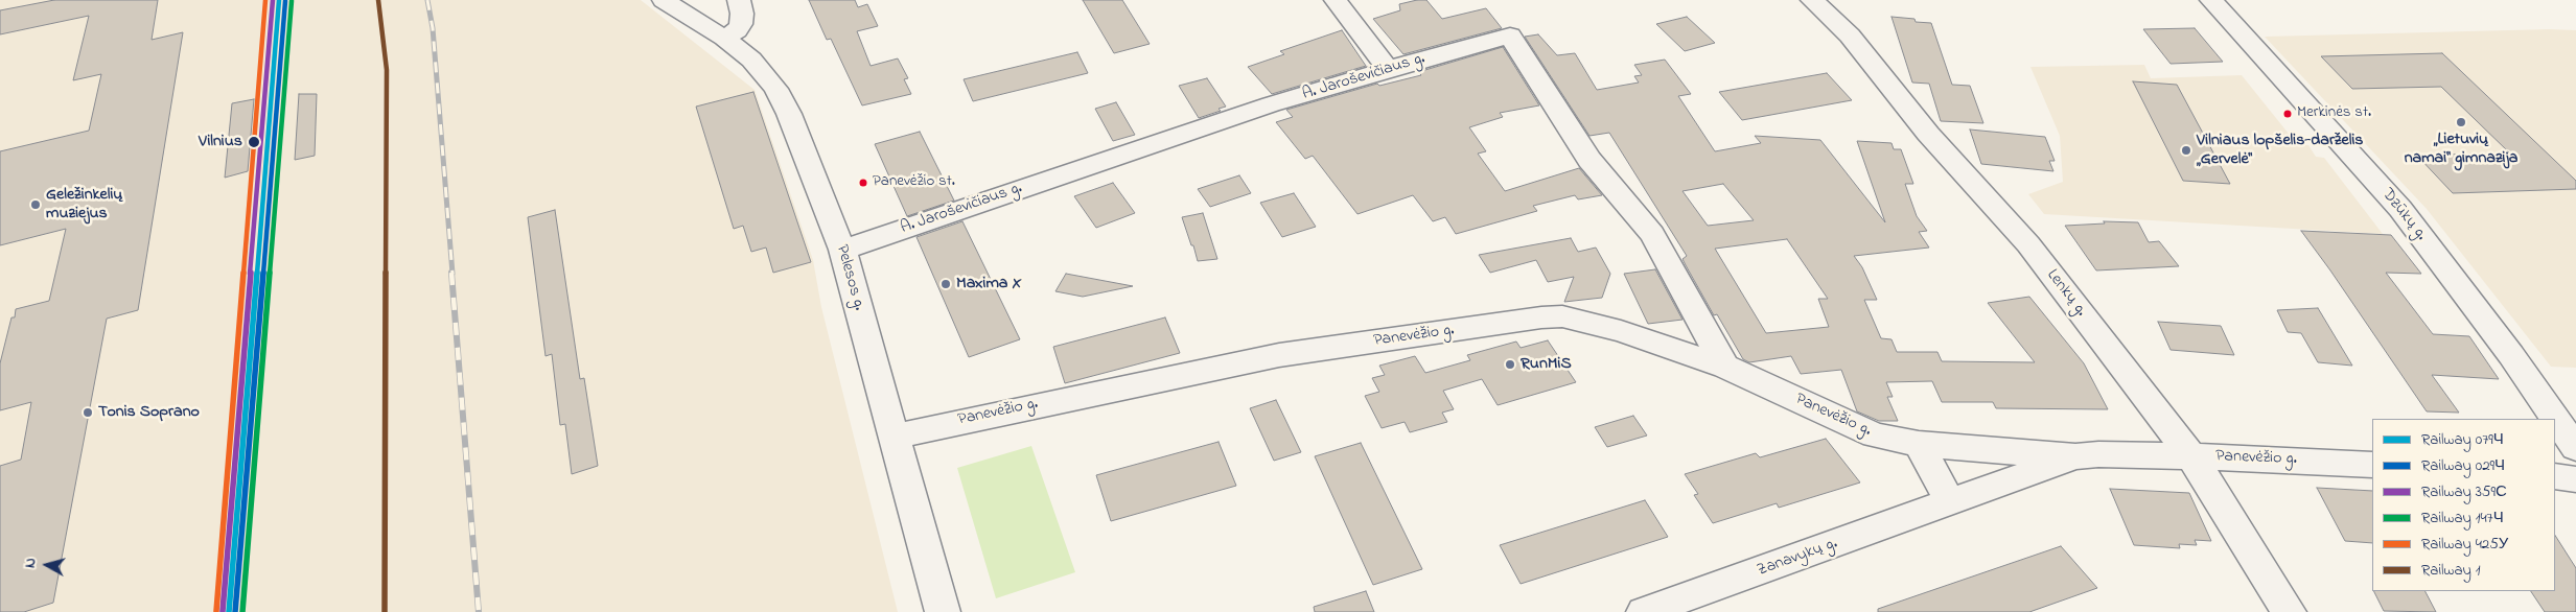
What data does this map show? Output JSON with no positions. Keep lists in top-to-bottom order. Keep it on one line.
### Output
{"streets":{"street":["A. Jaroševičiaus g.","Dzūkų g.","Pelesos g.","Lenkų g.","Panevėžio g.","Zanavykų g."]},"crossings":[["A. Jaroševičiaus g.","Pelesos g."],["A. Jaroševičiaus g.","Panevėžio g."],["Pelesos g.","Panevėžio g."],["Lenkų g.","Panevėžio g."],["Panevėžio g.","Zanavykų g."]],"places":["Merkinės st.","„Lietuvių namai“ gimnazija","Vilnius","Vilniaus lopšelis-darželis „Gervelė“","Panevėžio st.","Geležinkelių muziejus","Maxima X","RunMiS","Tonis Soprano"],"lines":["rail line 079Ч","rail line 359С","rail line 425У","rail line 1","rail line 029Ч","rail line 147Ч"],"legend":["Railway 079Ч","Railway 029Ч","Railway 359С","Railway 147Ч","Railway 425У","Railway 1"],"north":"left"}
